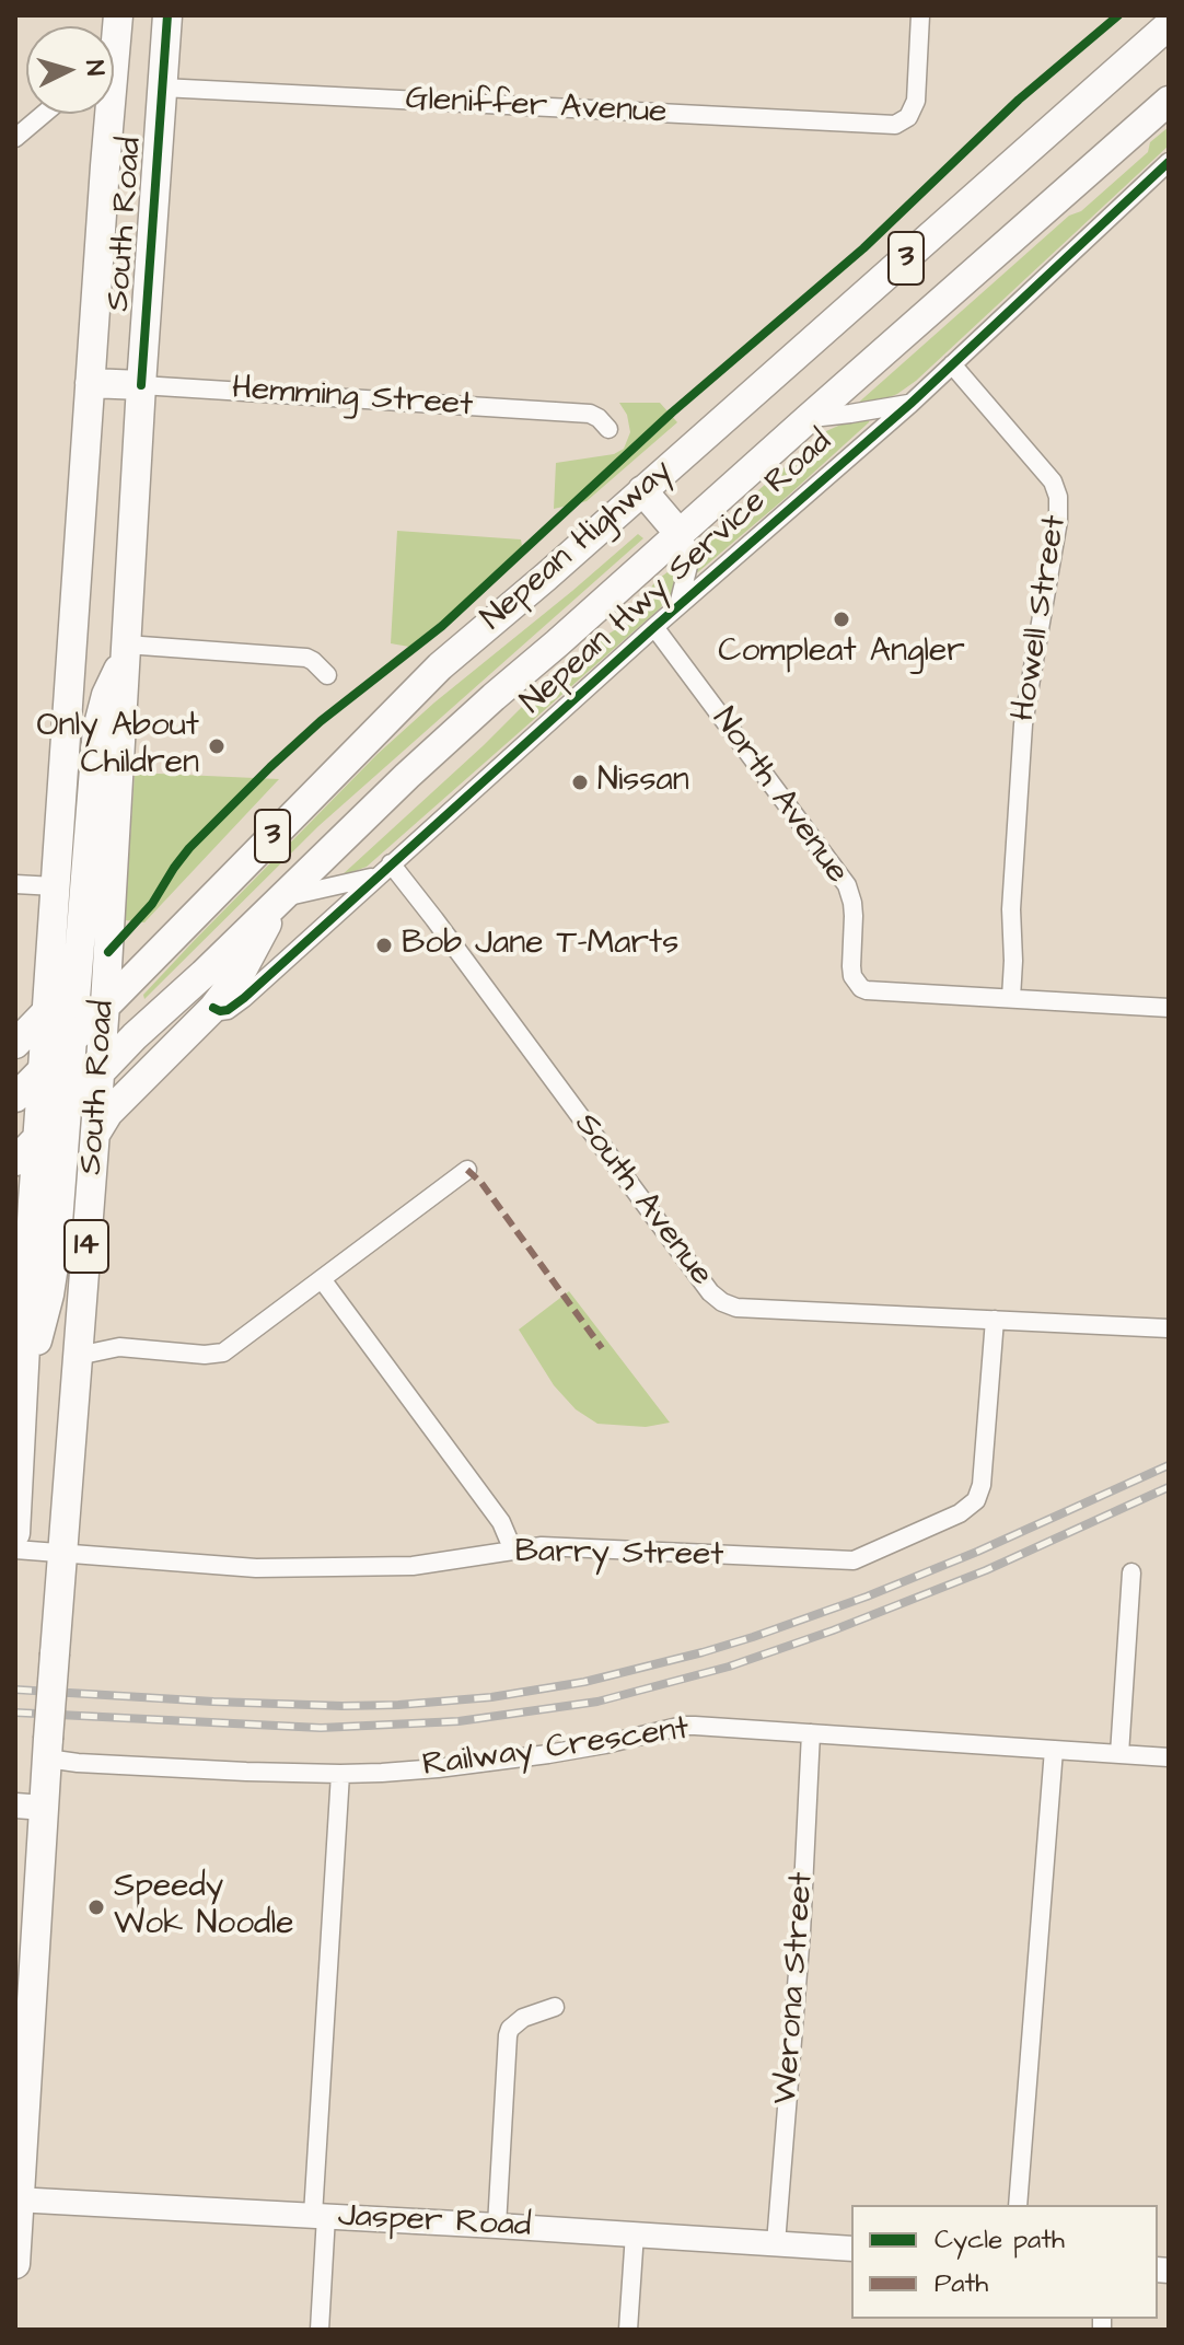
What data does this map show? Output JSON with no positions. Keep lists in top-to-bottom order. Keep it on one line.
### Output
{"streets":{"main road":["South Road","3","Hemming Street","Nepean Highway","14","Jasper Road"],"street":["Gleniffer Avenue","Nepean Hwy Service Road","Howell Street","North Avenue","South Avenue","Barry Street","Railway Crescent","Werona Street"]},"crossings":[["Gleniffer Avenue","South Road"],["South Road","Hemming Street"],["South Road","Nepean Highway"],["South Road","Barry Street"],["South Road","Railway Crescent"],["South Road","Jasper Road"],["Nepean Highway","Nepean Hwy Service Road"],["Nepean Hwy Service Road","Howell Street"],["Nepean Hwy Service Road","North Avenue"],["Nepean Hwy Service Road","South Avenue"],["Howell Street","North Avenue"],["South Avenue","Barry Street"],["Railway Crescent","Werona Street"],["Werona Street","Jasper Road"]],"places":["Compleat Angler","Only About Children","Nissan","Bob Jane T-Marts","Speedy Wok Noodle"],"legend":["Cycle path","Path"],"north":"right"}
